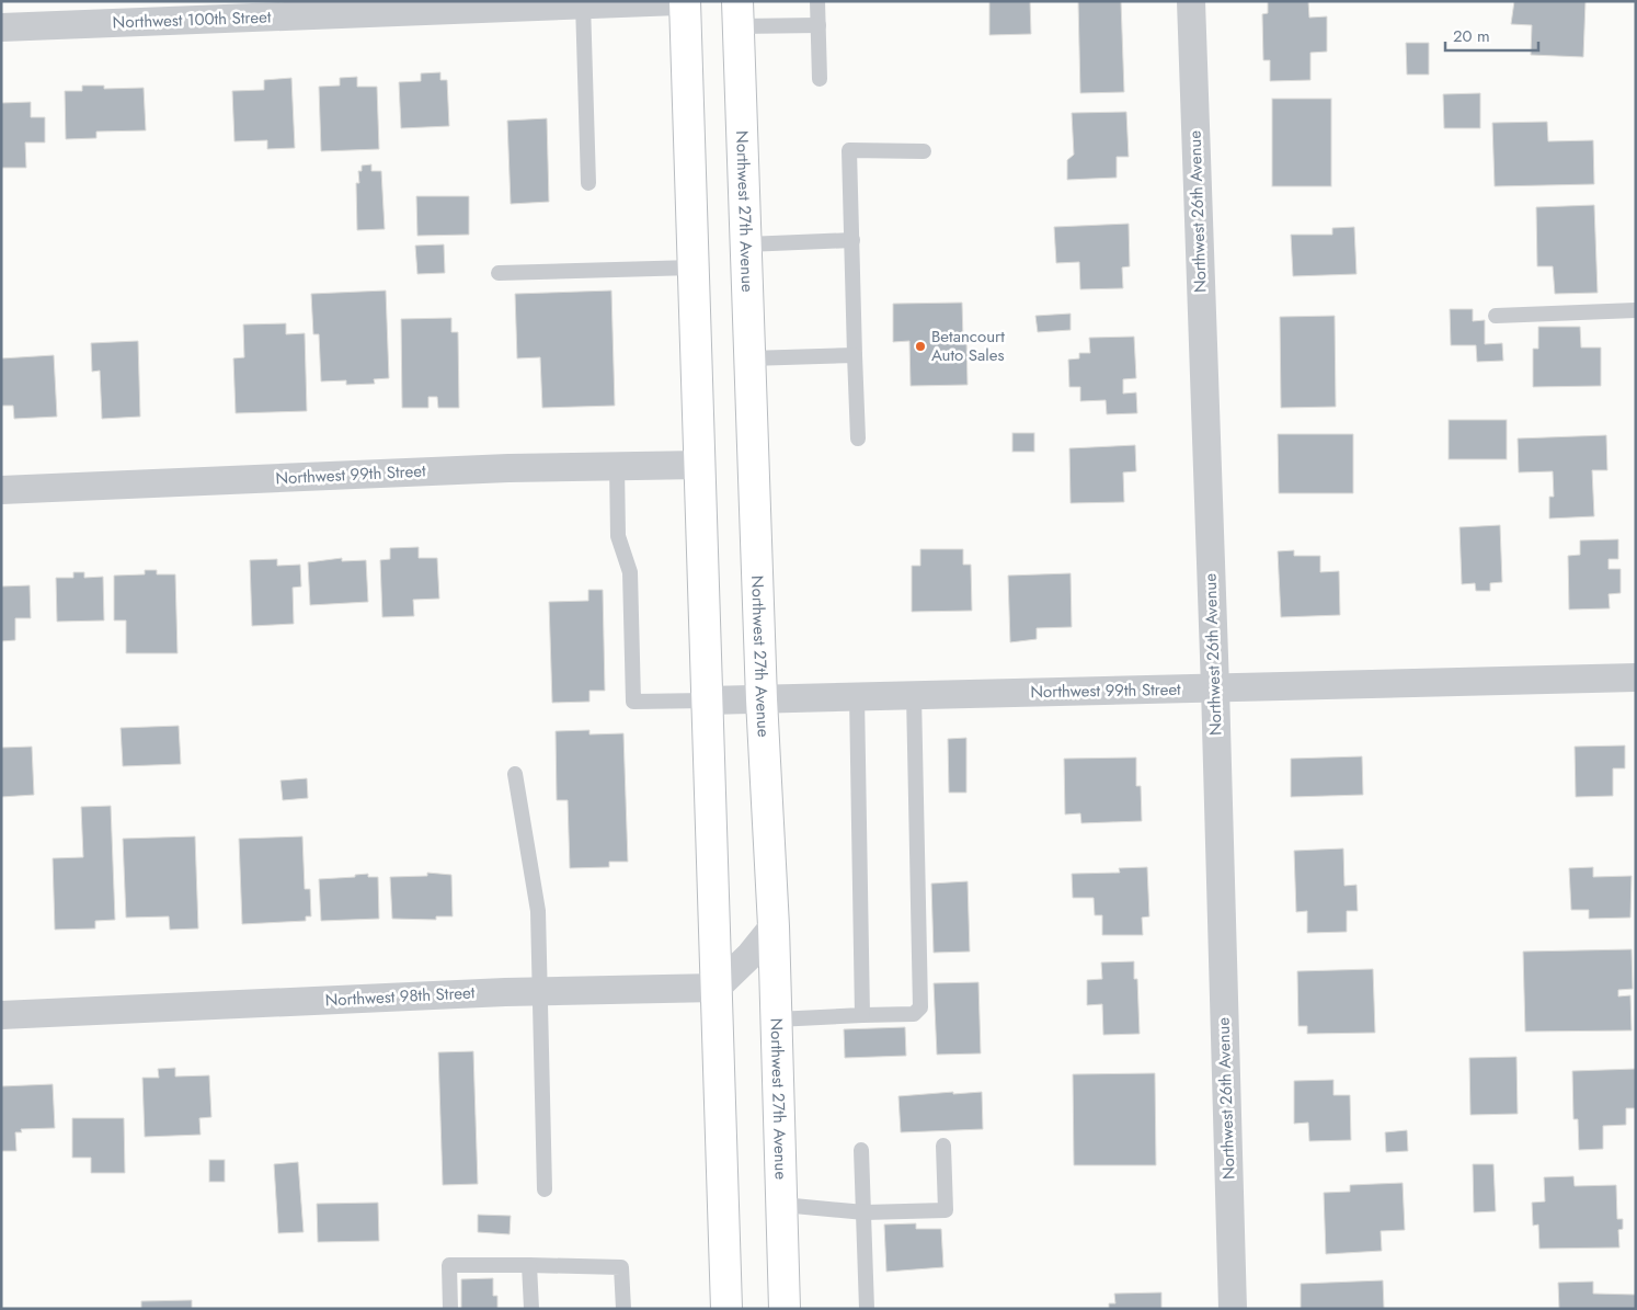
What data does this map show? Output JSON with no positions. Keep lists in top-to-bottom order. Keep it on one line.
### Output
{"streets":{"main road":["Northwest 27th Avenue"],"street":["Northwest 100th Street","Northwest 26th Avenue","Northwest 99th Street","Northwest 98th Street"]},"crossings":[["Northwest 27th Avenue","Northwest 99th Street"],["Northwest 26th Avenue","Northwest 99th Street"]],"places":["Betancourt Auto Sales"],"scale_bar":"20 m"}
